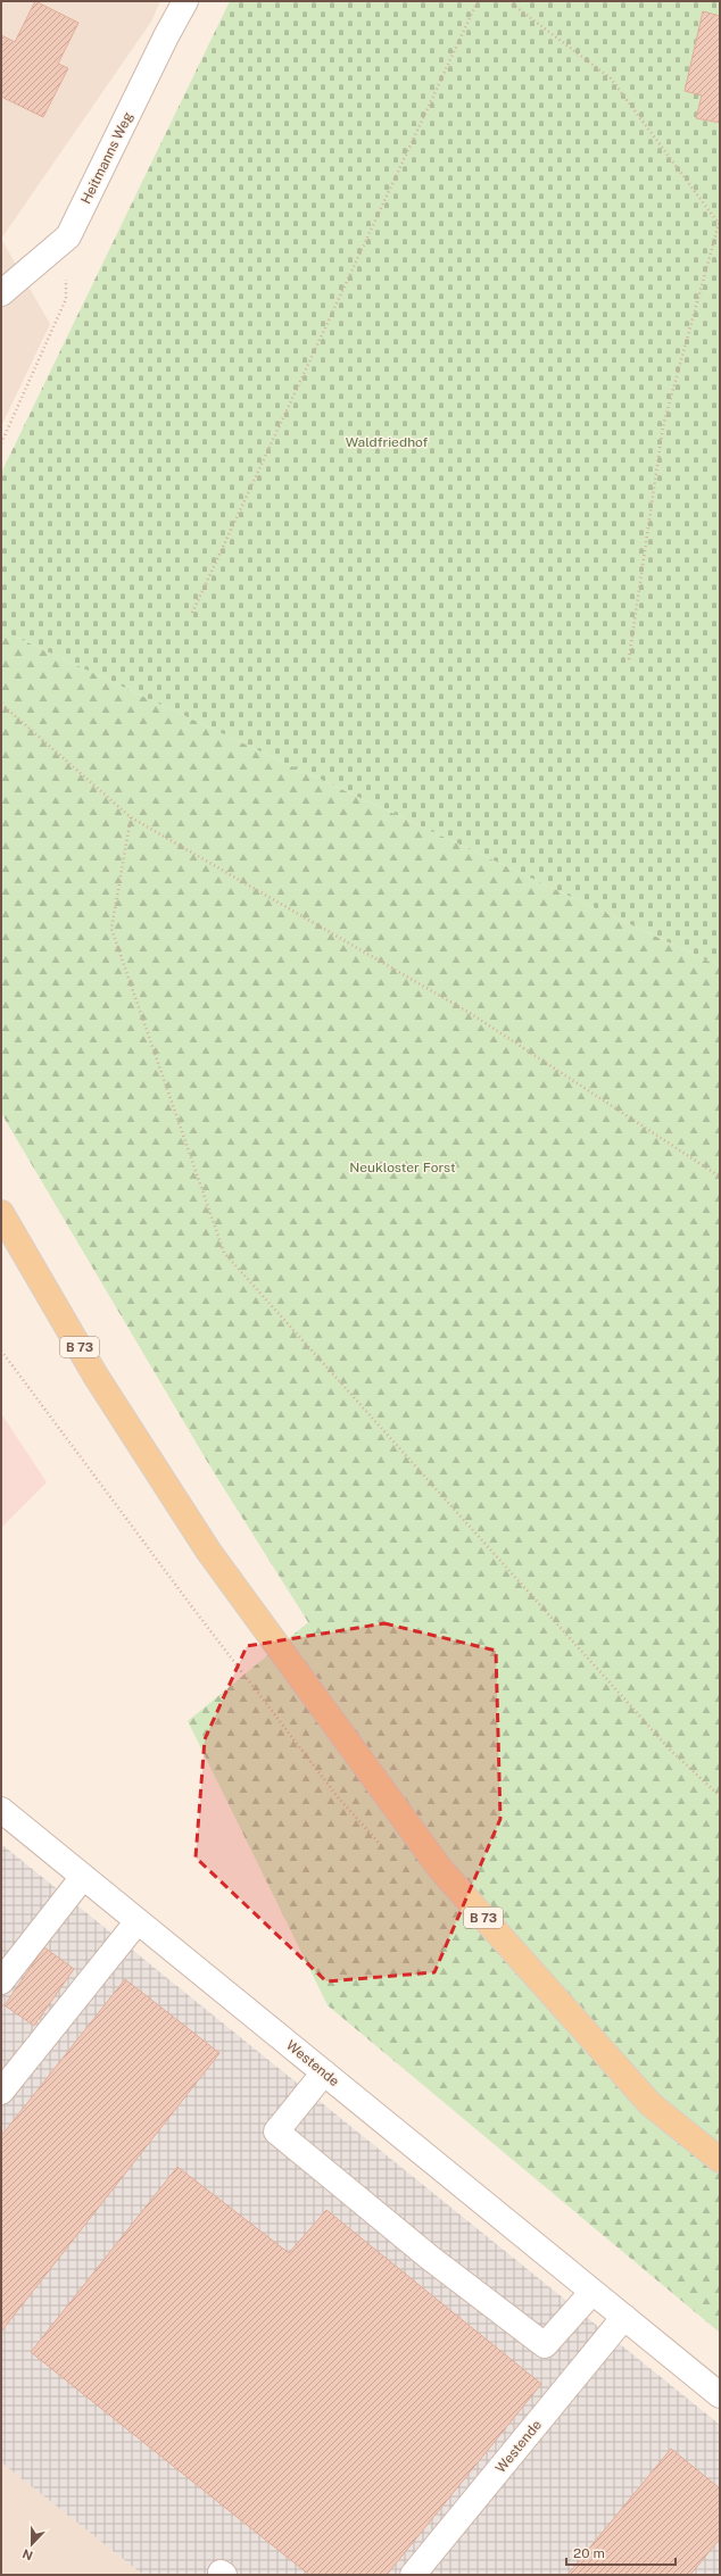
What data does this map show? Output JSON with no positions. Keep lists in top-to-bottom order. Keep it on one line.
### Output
{"streets":{"main road":["B 73"],"street":["Heitmanns Weg","Westende"]},"parks":["Waldfriedhof","Neukloster Forst"],"scale_bar":"20 m","north":"bottom"}
